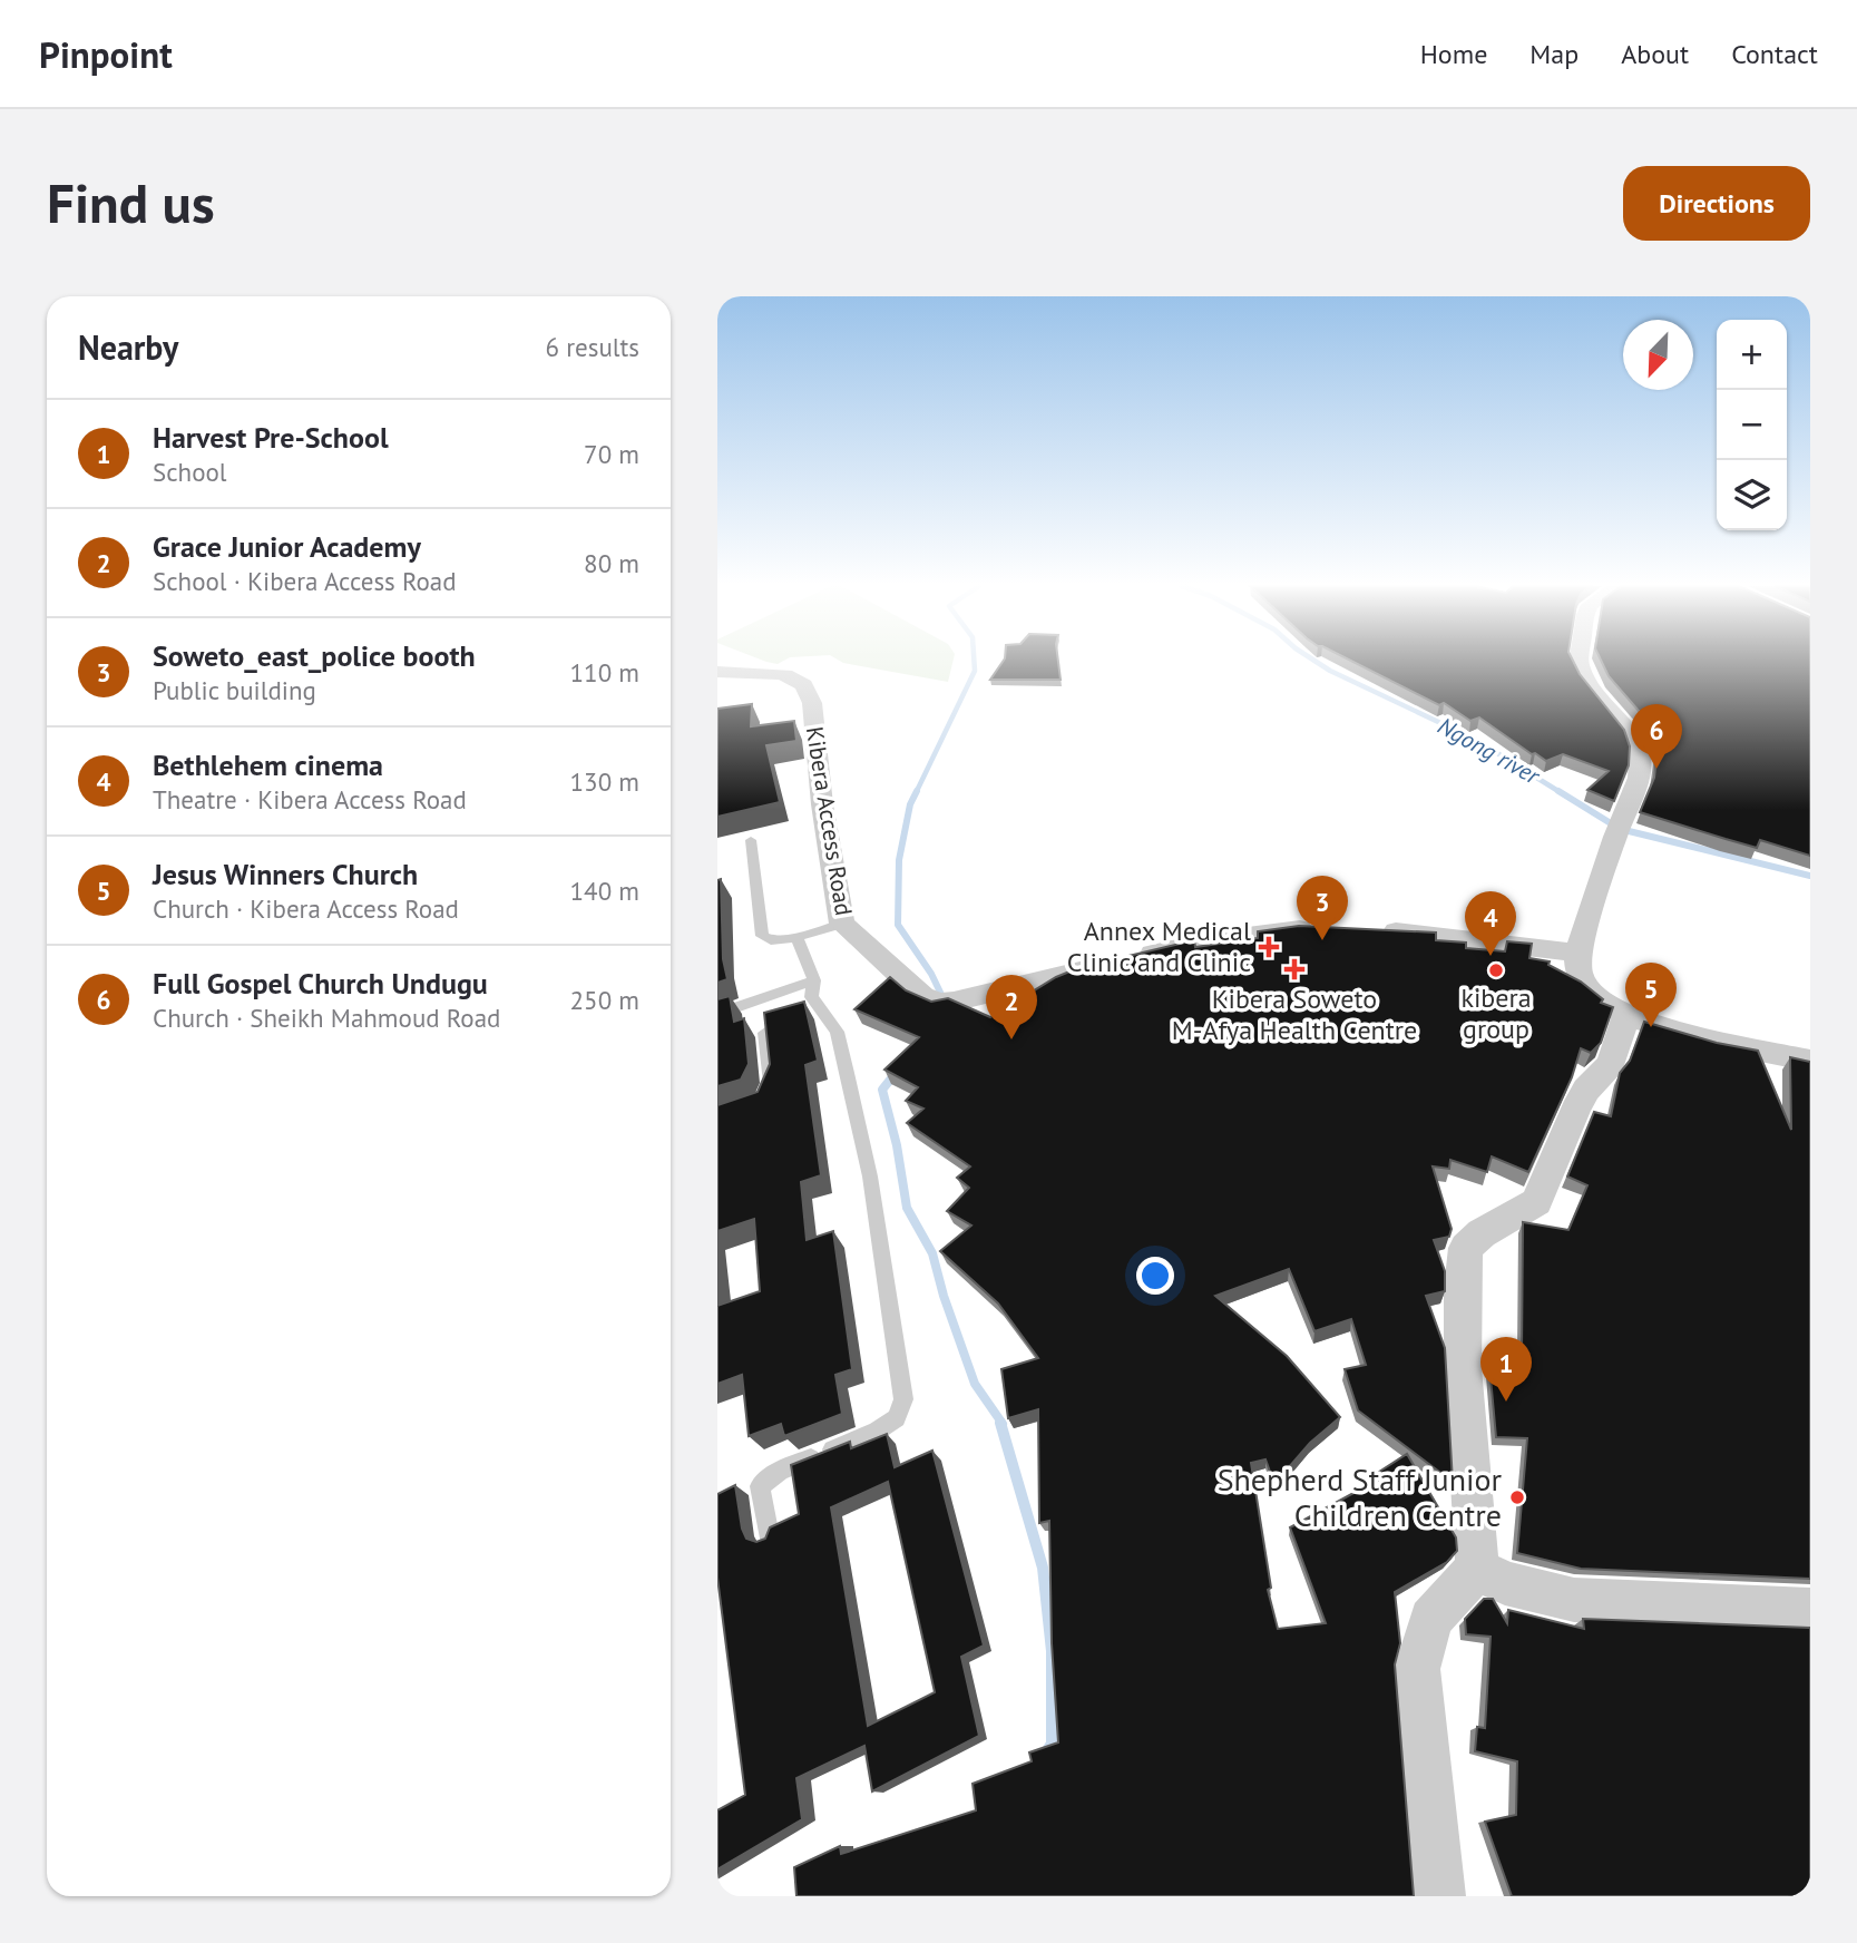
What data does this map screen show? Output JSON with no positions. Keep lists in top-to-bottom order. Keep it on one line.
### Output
{"streets":{"street":["Kibera Access Road"]},"water":["Ngong river"],"places":{"health":["Annex Medical Clinic and Clinic","Kibera Soweto M-Afya Health Centre"],"other":["kibera group","Shepherd Staff Junior Children Centre"]},"north":"bottom left","page":{"header":"Pinpoint","nav":["Home","Map","About","Contact"],"buttons":"Directions","title":"Find us","heading":["Nearby","6 results"],"map_buttons":["+","−"],"list":[{"mark":"1","name":"Harvest Pre-School","note":"School","value":"70 m"},{"mark":"2","name":"Grace Junior Academy","note":"School · Kibera Access Road","value":"80 m"},{"mark":"3","name":"Soweto_east_police booth","note":"Public building","value":"110 m"},{"mark":"4","name":"Bethlehem cinema","note":"Theatre · Kibera Access Road","value":"130 m"},{"mark":"5","name":"Jesus Winners Church","note":"Church · Kibera Access Road","value":"140 m"},{"mark":"6","name":"Full Gospel Church Undugu","note":"Church · Sheikh Mahmoud Road","value":"250 m"}],"pins":["6","3","4","5","2","1"]}}
